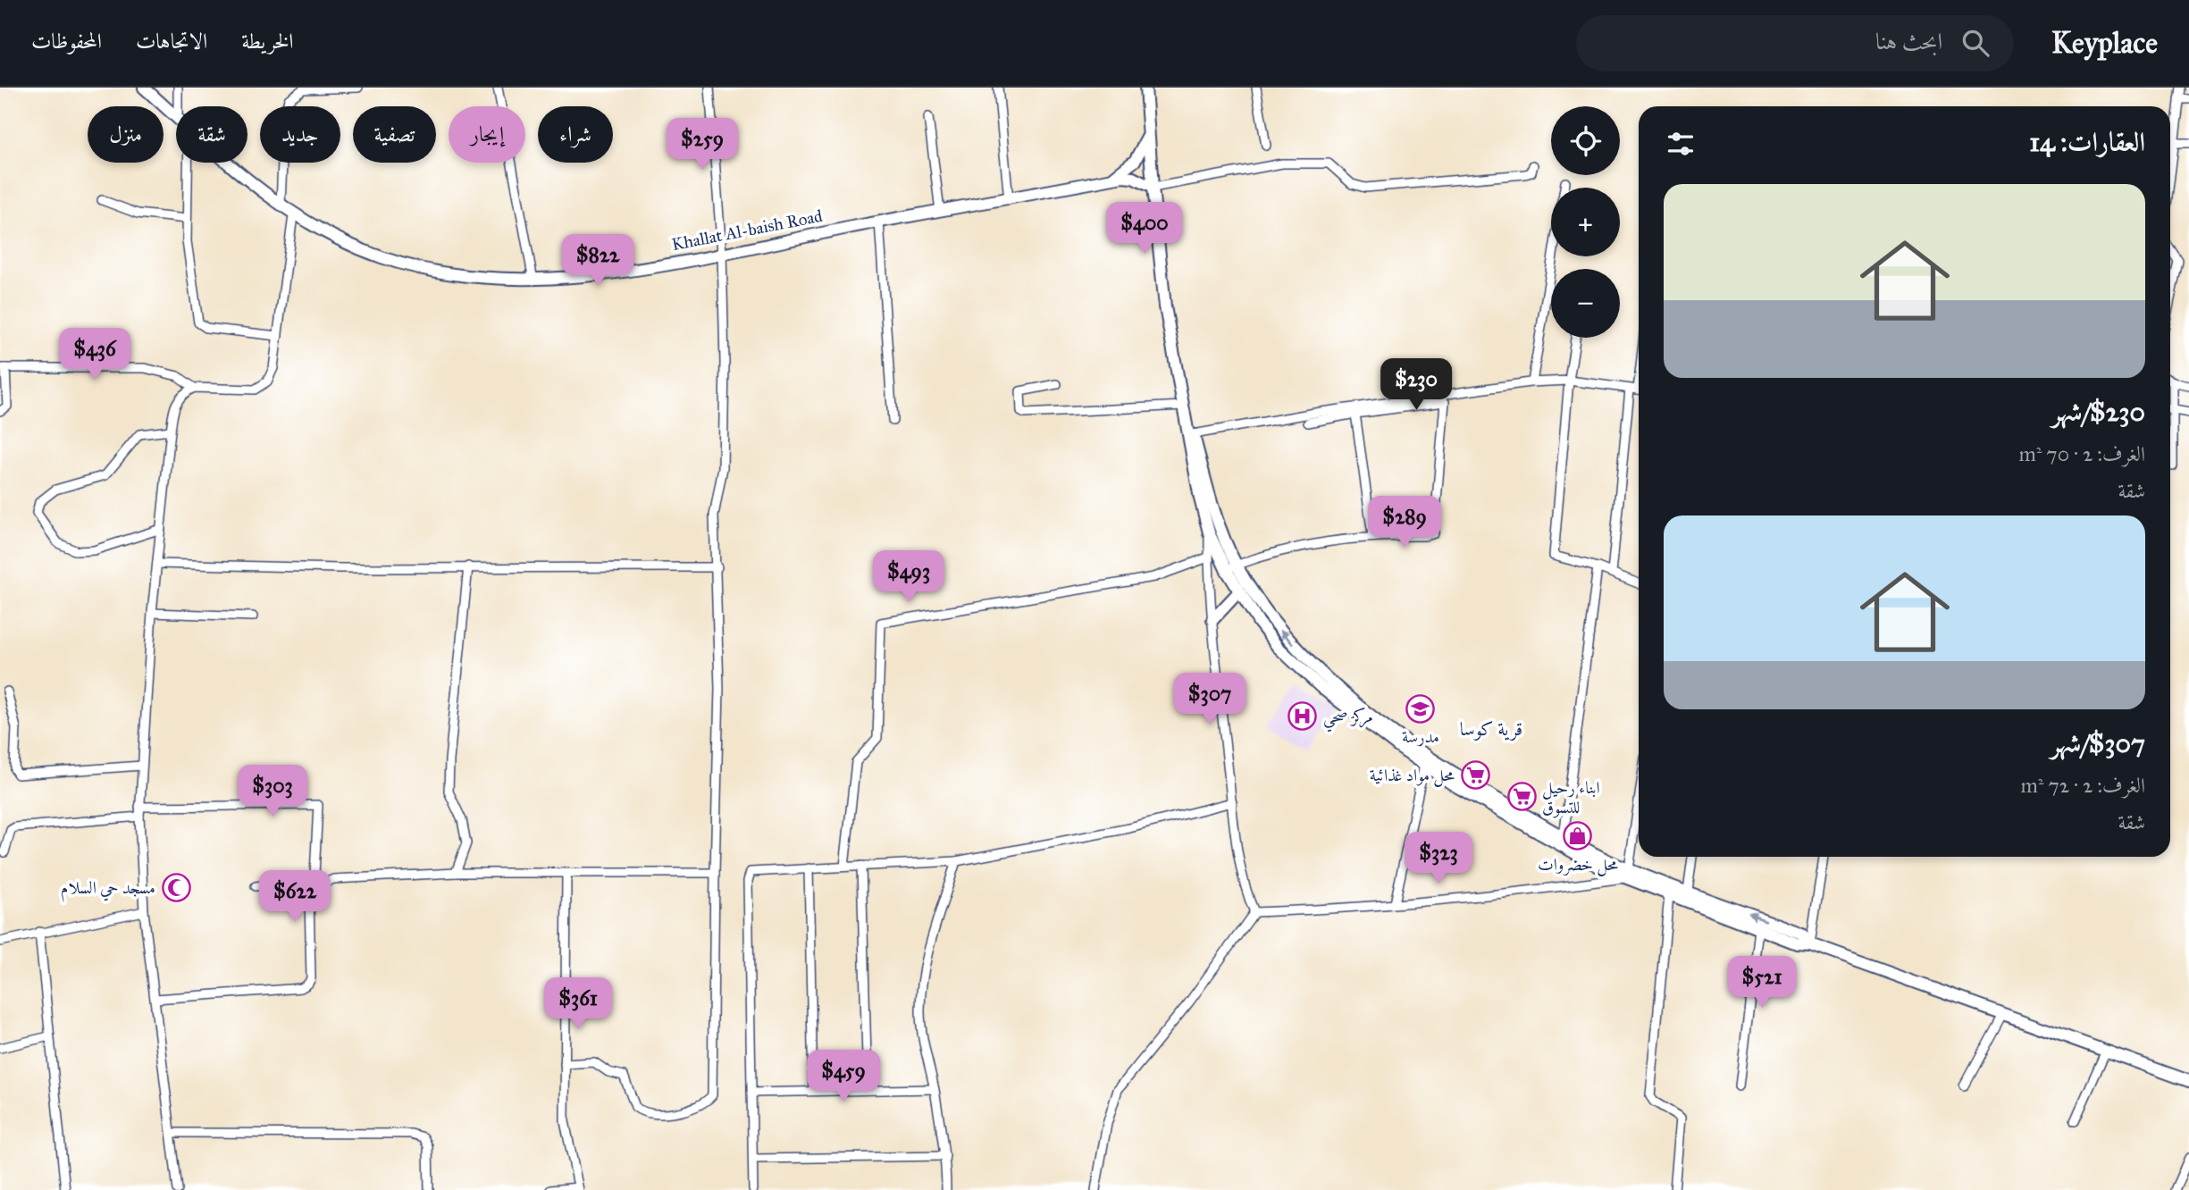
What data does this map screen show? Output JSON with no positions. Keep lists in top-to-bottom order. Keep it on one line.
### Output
{"streets":{"street":["Khallat Al-baish Road"]},"districts":["قرية كوسا"],"places":{"school or university":["مدرسة"],"hospital":["مركز صحي"],"supermarket":["محل مواد غذائية","ابناء رحيل للتسوق"],"shop":["محل خضروات"],"mosque":["مسجد حي السلام"]},"page":{"header":"Keyplace","search":"ابحث هنا","nav":["الخريطة","الاتجاهات","المحفوظات"],"map_buttons":["+","−"],"chip":["شراء","إيجار","تصفية","جديد","شقة","منزل"],"heading":"العقارات: 14","price":["$259","$400","$822","$436","$230","$289","$493","$307","$303","$323","$622","$521","$361","$459"],"list":[{"name":"$230/شهر","note":"الغرف: 2 · 70 m² · شقة"},{"name":"$307/شهر","note":"الغرف: 2 · 72 m² · شقة"}]}}
